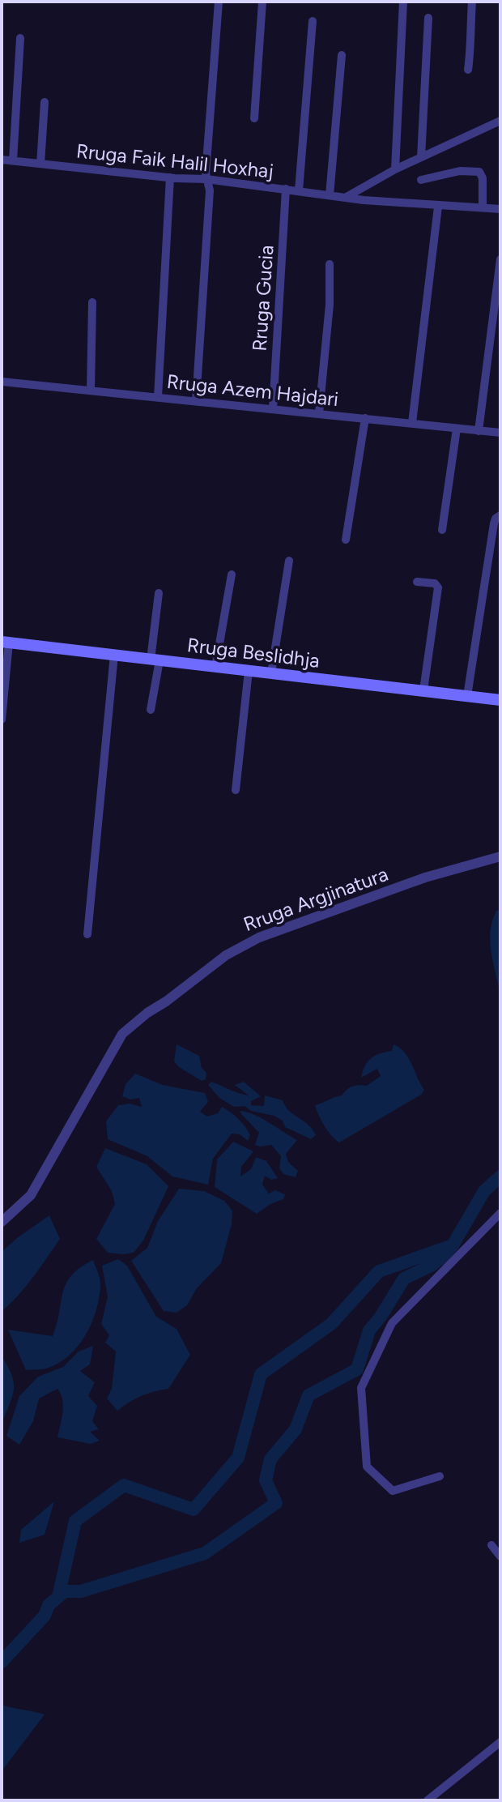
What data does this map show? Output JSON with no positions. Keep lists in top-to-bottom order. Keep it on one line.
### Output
{"streets":{"main road":["Rruga Beslidhja"],"street":["Rruga Faik Halil Hoxhaj","Rruga Gucia","Rruga Azem Hajdari","Rruga Argjinatura"]},"crossings":[["Rruga Faik Halil Hoxhaj","Rruga Gucia"],["Rruga Gucia","Rruga Azem Hajdari"]]}
